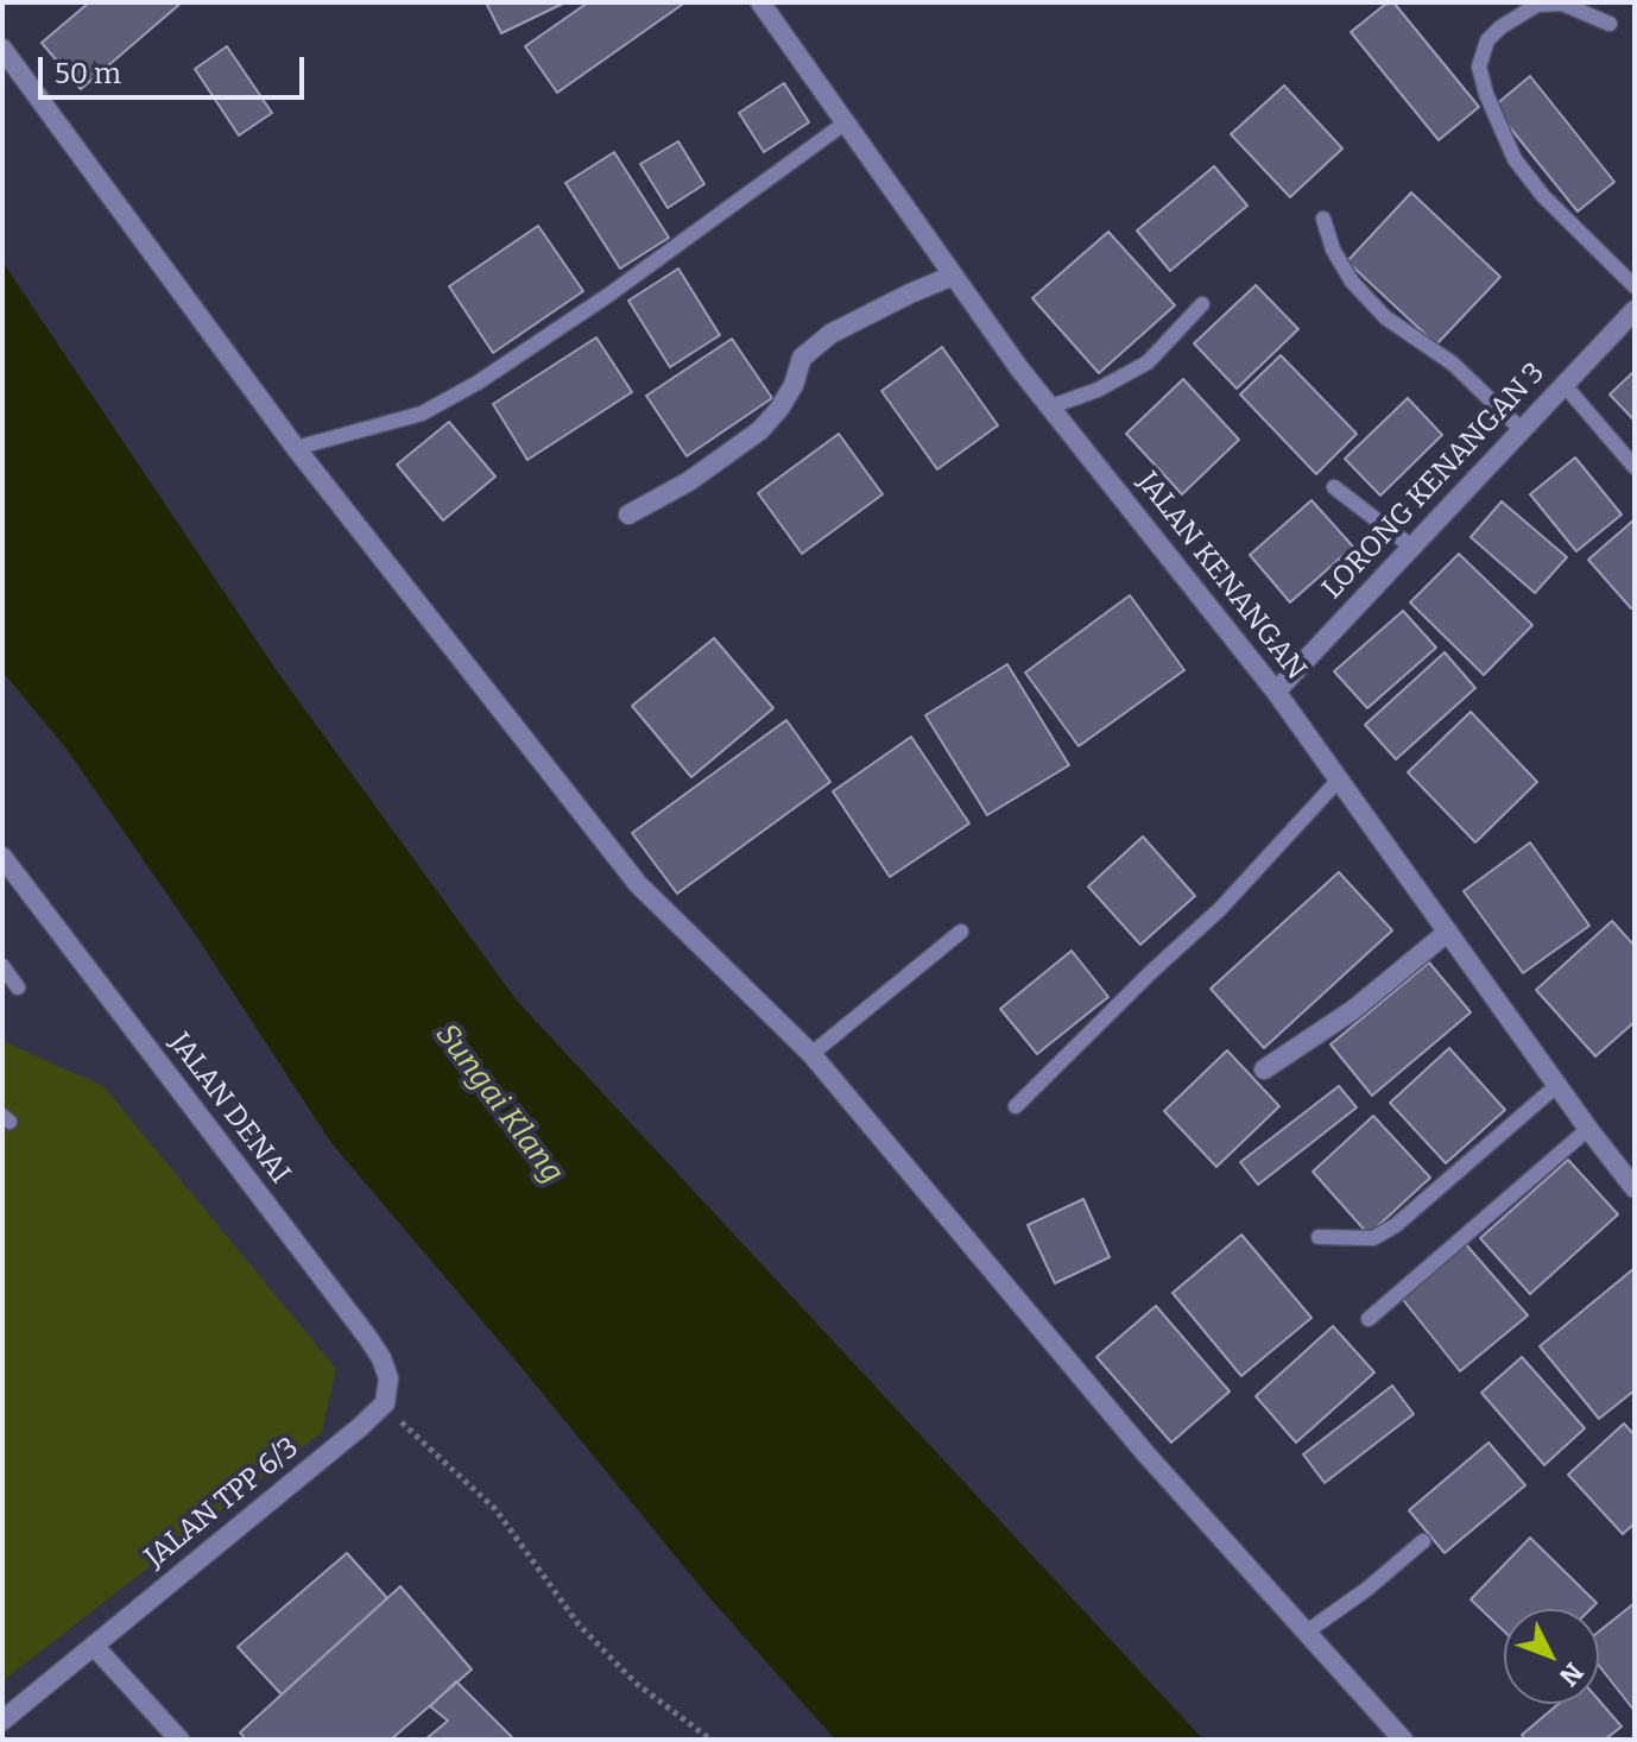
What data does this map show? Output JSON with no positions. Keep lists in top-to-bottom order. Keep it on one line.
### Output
{"streets":{"street":["LORONG KENANGAN 3","JALAN KENANGAN","JALAN DENAI","JALAN TPP 6/3"]},"crossings":[["LORONG KENANGAN 3","JALAN KENANGAN"],["JALAN DENAI","JALAN TPP 6/3"]],"water":["Sungai Klang"],"scale_bar":"50 m","north":"bottom right"}
